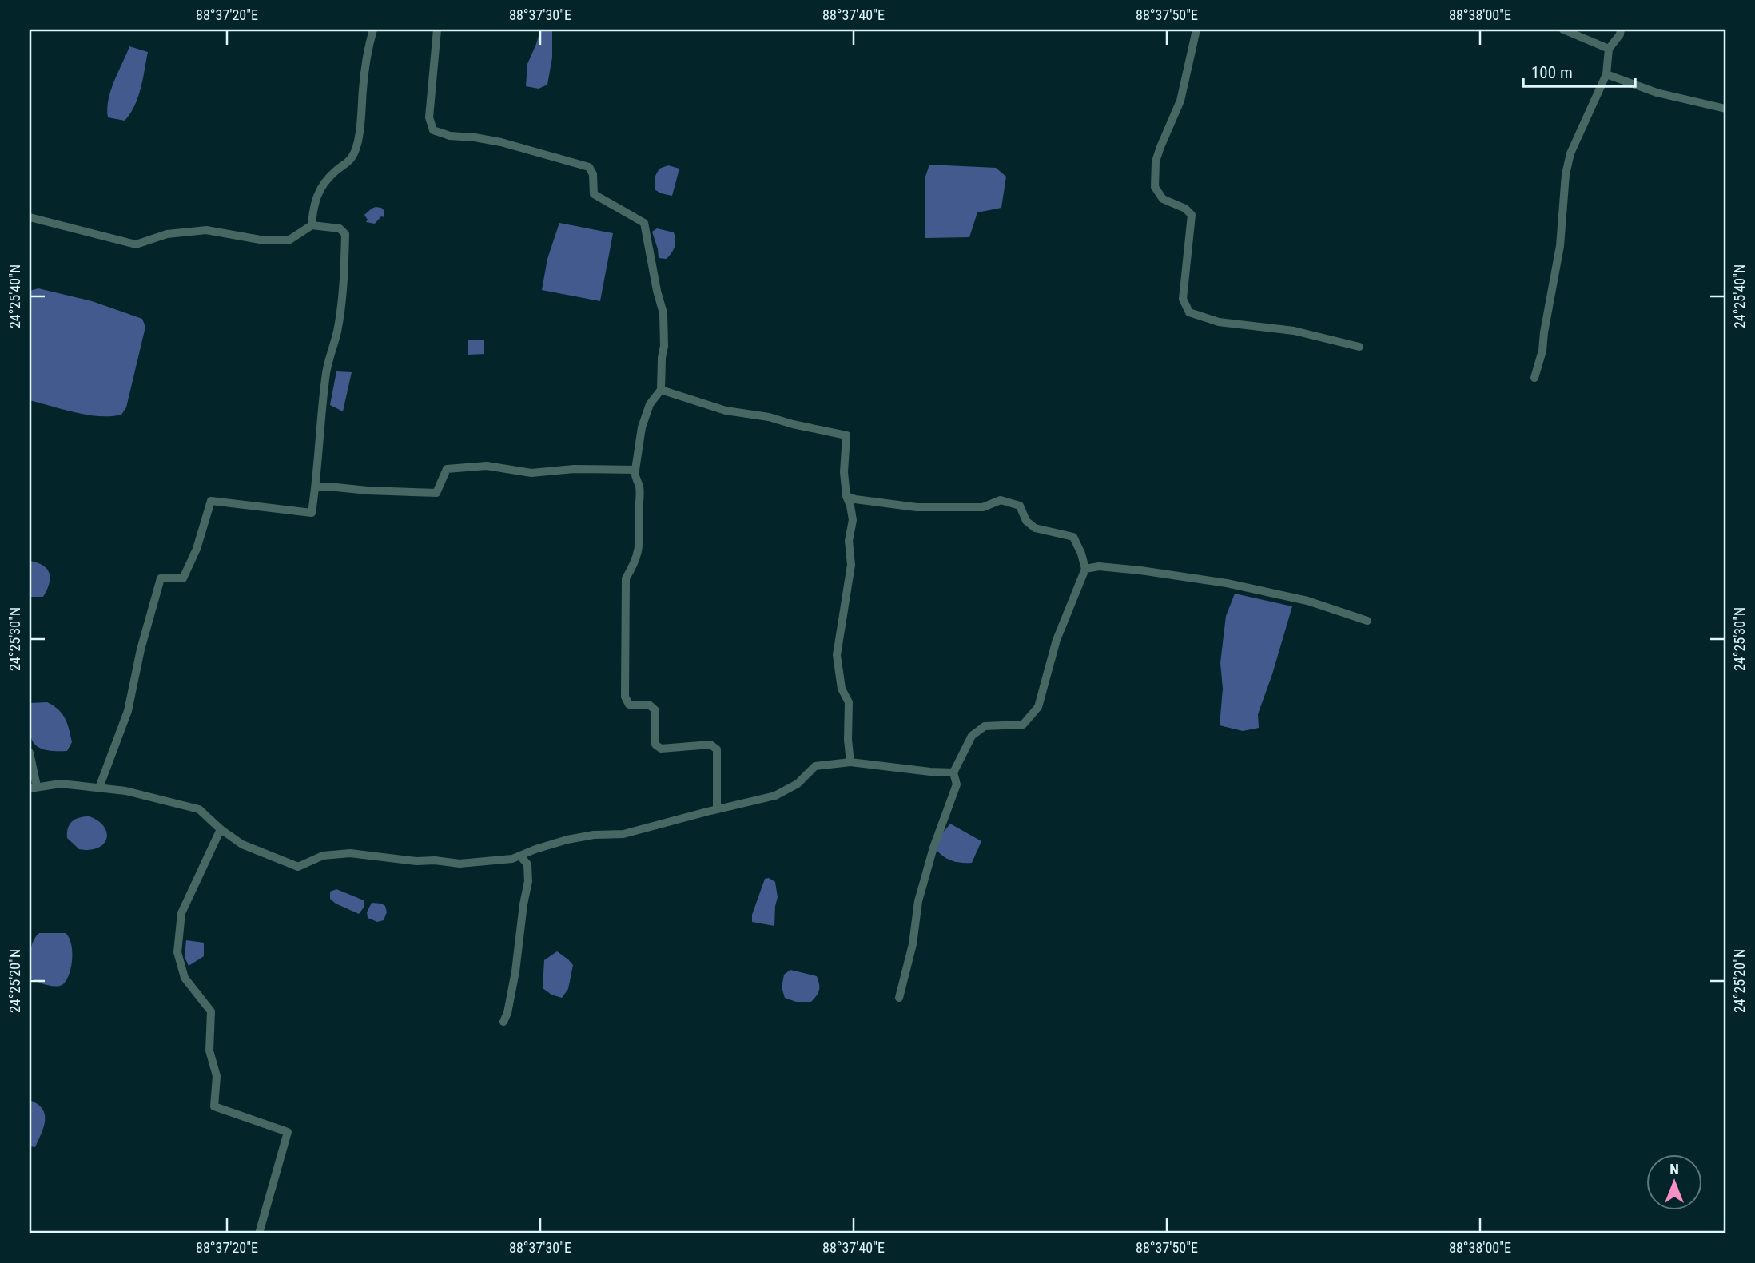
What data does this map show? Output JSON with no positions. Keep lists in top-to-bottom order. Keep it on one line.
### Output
{"scale_bar":"100 m","north":"top","coordinates":["88°37'20\"E","88°37'30\"E","88°37'40\"E","88°37'50\"E","88°38'00\"E","24°25'40\"N","24°25'30\"N","24°25'20\"N"]}
